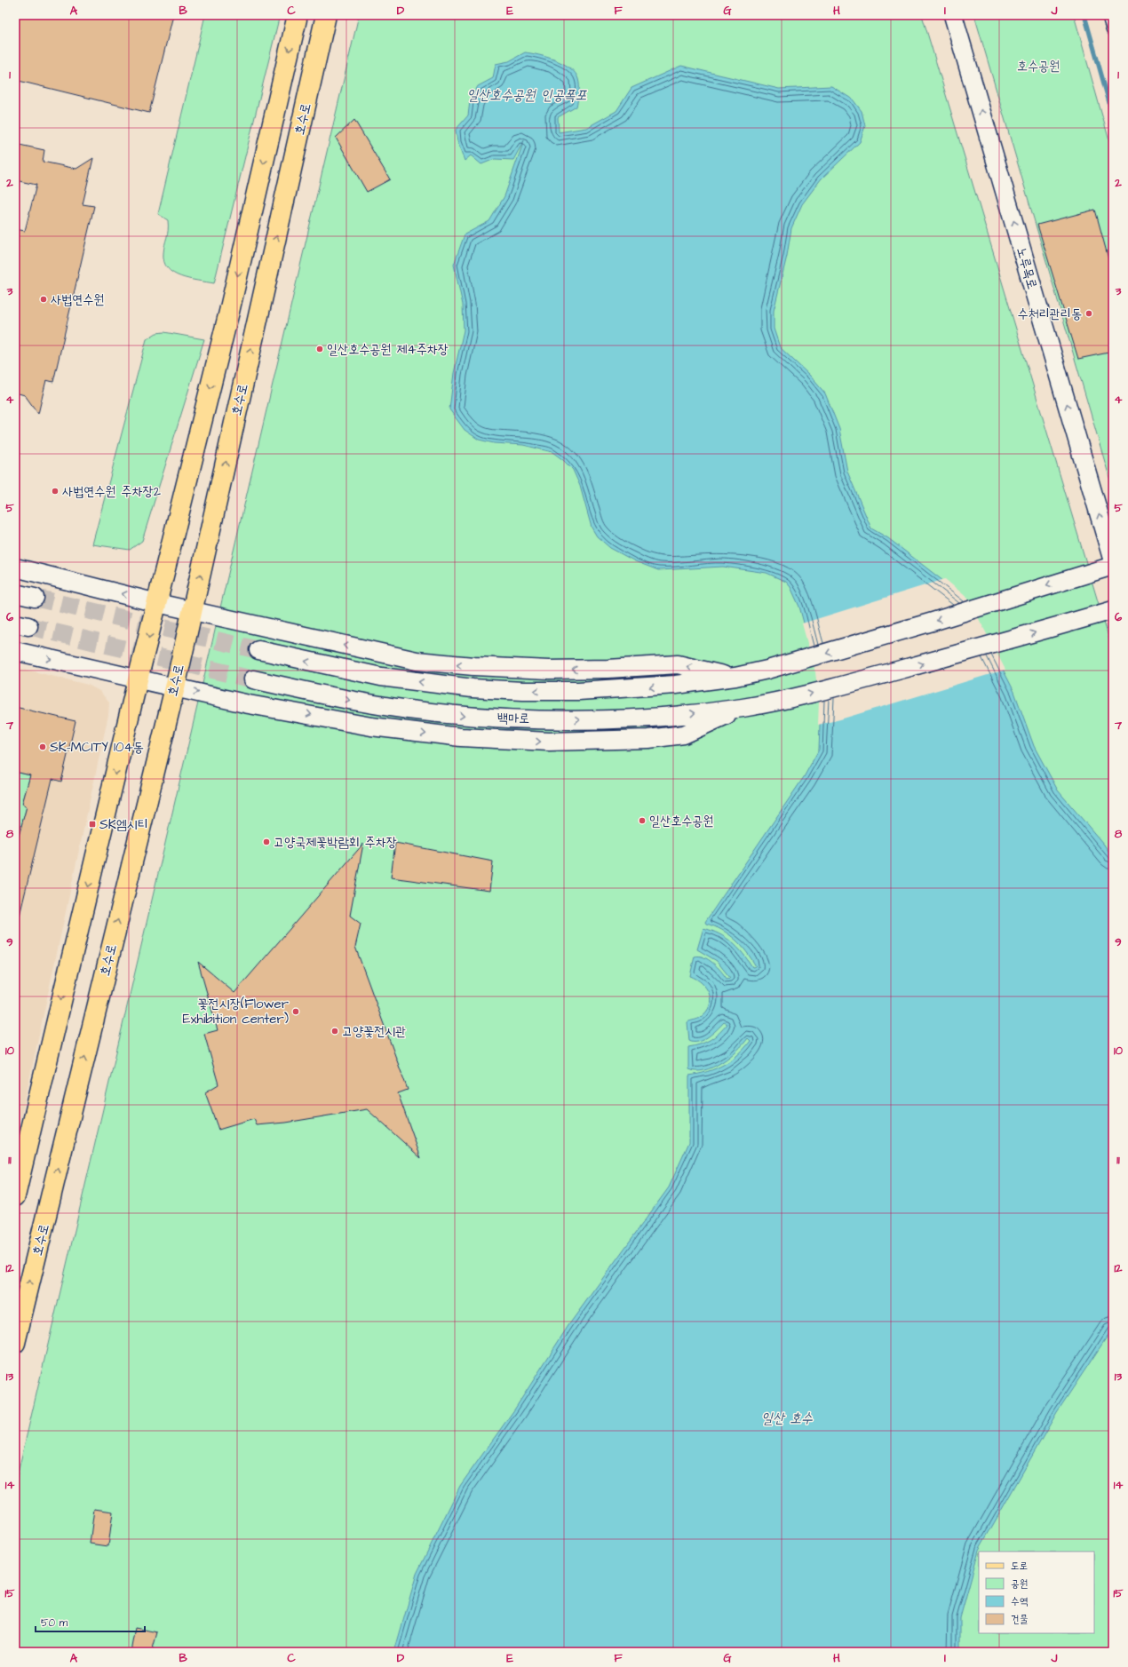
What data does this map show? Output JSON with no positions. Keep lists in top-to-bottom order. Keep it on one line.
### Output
{"streets":{"main road":["호수로","노루목로","백마로"]},"one_way":["노루목로"],"water":["일산호수공원 인공폭포","일산 호수"],"parks":["호수공원"],"places":{"other":["사법연수원","수처리관리동","일산호수공원 제4주차장","사법연수원 주차장2","SK-MCITY 104동","일산호수공원","고양국제꽃박람회 주차장","꽃전시장(Flower Exhibition center)","고양꽃전시관"],"transit":["SK엠시티"]},"legend":["도로","공원","수역","건물"],"scale_bar":"50 m","grid":{"columns":["A","B","C","D","E","F","G","H","I","J"],"rows":["1","2","3","4","5","6","7","8","9","10","11","12","13","14","15"]}}
